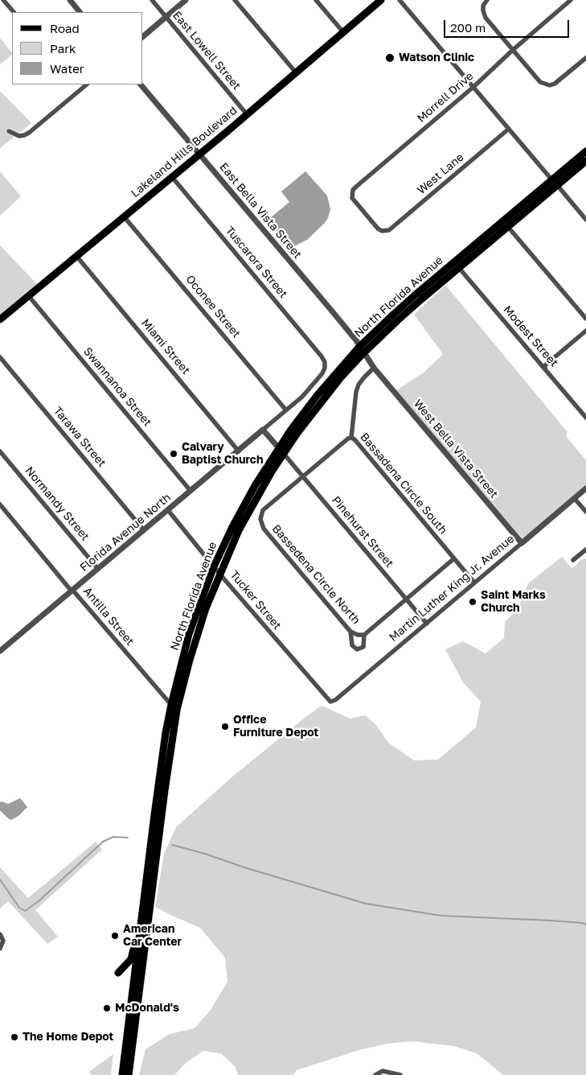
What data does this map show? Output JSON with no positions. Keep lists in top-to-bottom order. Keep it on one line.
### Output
{"streets":{"main road":["Lakeland Hills Boulevard","North Florida Avenue"],"street":["East Lowell Street","Morrell Drive","West Lane","East Bella Vista Street","Tuscarora Street","Oconee Street","Modest Street","Miami Street","Swannanoa Street","Tarawa Street","West Bella Vista Street","Bassadena Circle South","Normandy Street","Pinehurst Street","Florida Avenue North","Bassedena Circle North","Martin Luther King Jr. Avenue","Tucker Street","Antilla Street"]},"crossings":[["East Lowell Street","Lakeland Hills Boulevard"],["Morrell Drive","West Lane"],["Lakeland Hills Boulevard","East Bella Vista Street"],["Lakeland Hills Boulevard","Tuscarora Street"],["Lakeland Hills Boulevard","Oconee Street"],["Lakeland Hills Boulevard","Miami Street"],["Lakeland Hills Boulevard","Swannanoa Street"],["East Bella Vista Street","North Florida Avenue"],["East Bella Vista Street","West Bella Vista Street"],["East Bella Vista Street","Bassadena Circle South"],["Tuscarora Street","Oconee Street"],["North Florida Avenue","Modest Street"],["North Florida Avenue","Pinehurst Street"],["North Florida Avenue","Tucker Street"],["North Florida Avenue","Antilla Street"],["Miami Street","Florida Avenue North"],["Swannanoa Street","Florida Avenue North"],["Tarawa Street","Florida Avenue North"],["West Bella Vista Street","Bassadena Circle South"],["West Bella Vista Street","Martin Luther King Jr. Avenue"],["Bassadena Circle South","Martin Luther King Jr. Avenue"],["Normandy Street","Florida Avenue North"],["Pinehurst Street","Florida Avenue North"],["Pinehurst Street","Bassedena Circle North"],["Pinehurst Street","Martin Luther King Jr. Avenue"],["Florida Avenue North","Tucker Street"],["Florida Avenue North","Antilla Street"],["Martin Luther King Jr. Avenue","Tucker Street"]],"places":["Watson Clinic","Calvary Baptist Church","Saint Marks Church","Office Furniture Depot","American Car Center","McDonald's","The Home Depot"],"legend":["Road","Park","Water"],"scale_bar":"200 m"}
